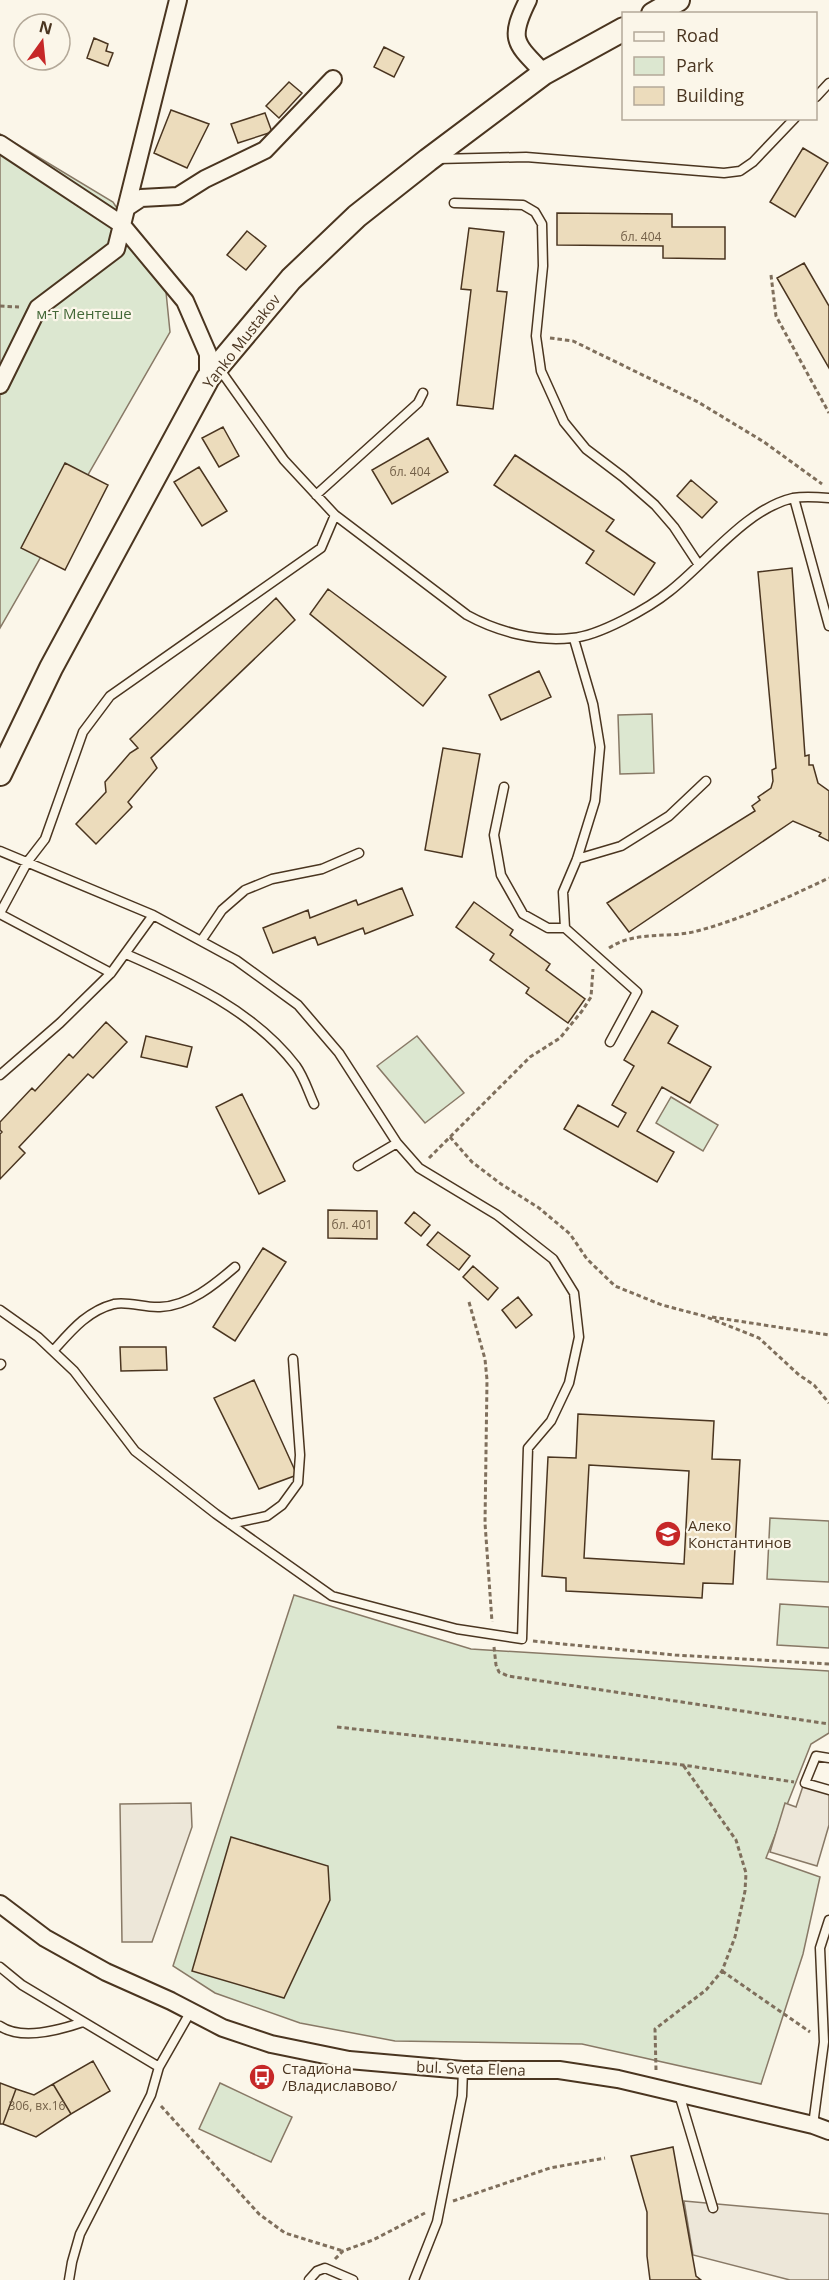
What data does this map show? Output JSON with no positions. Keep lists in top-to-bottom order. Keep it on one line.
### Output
{"streets":{"street":["Yanko Mustakov","bul. Sveta Elena"]},"parks":["м-т Ментeше"],"places":{"school or university":["Алеко Константинов"],"bus stop":["Стадиона /Владиславово/"]},"house_numbers":["бл. 404","бл. 404","бл. 401","306, вх.16"],"legend":["Road","Park","Building"],"north":"top"}
